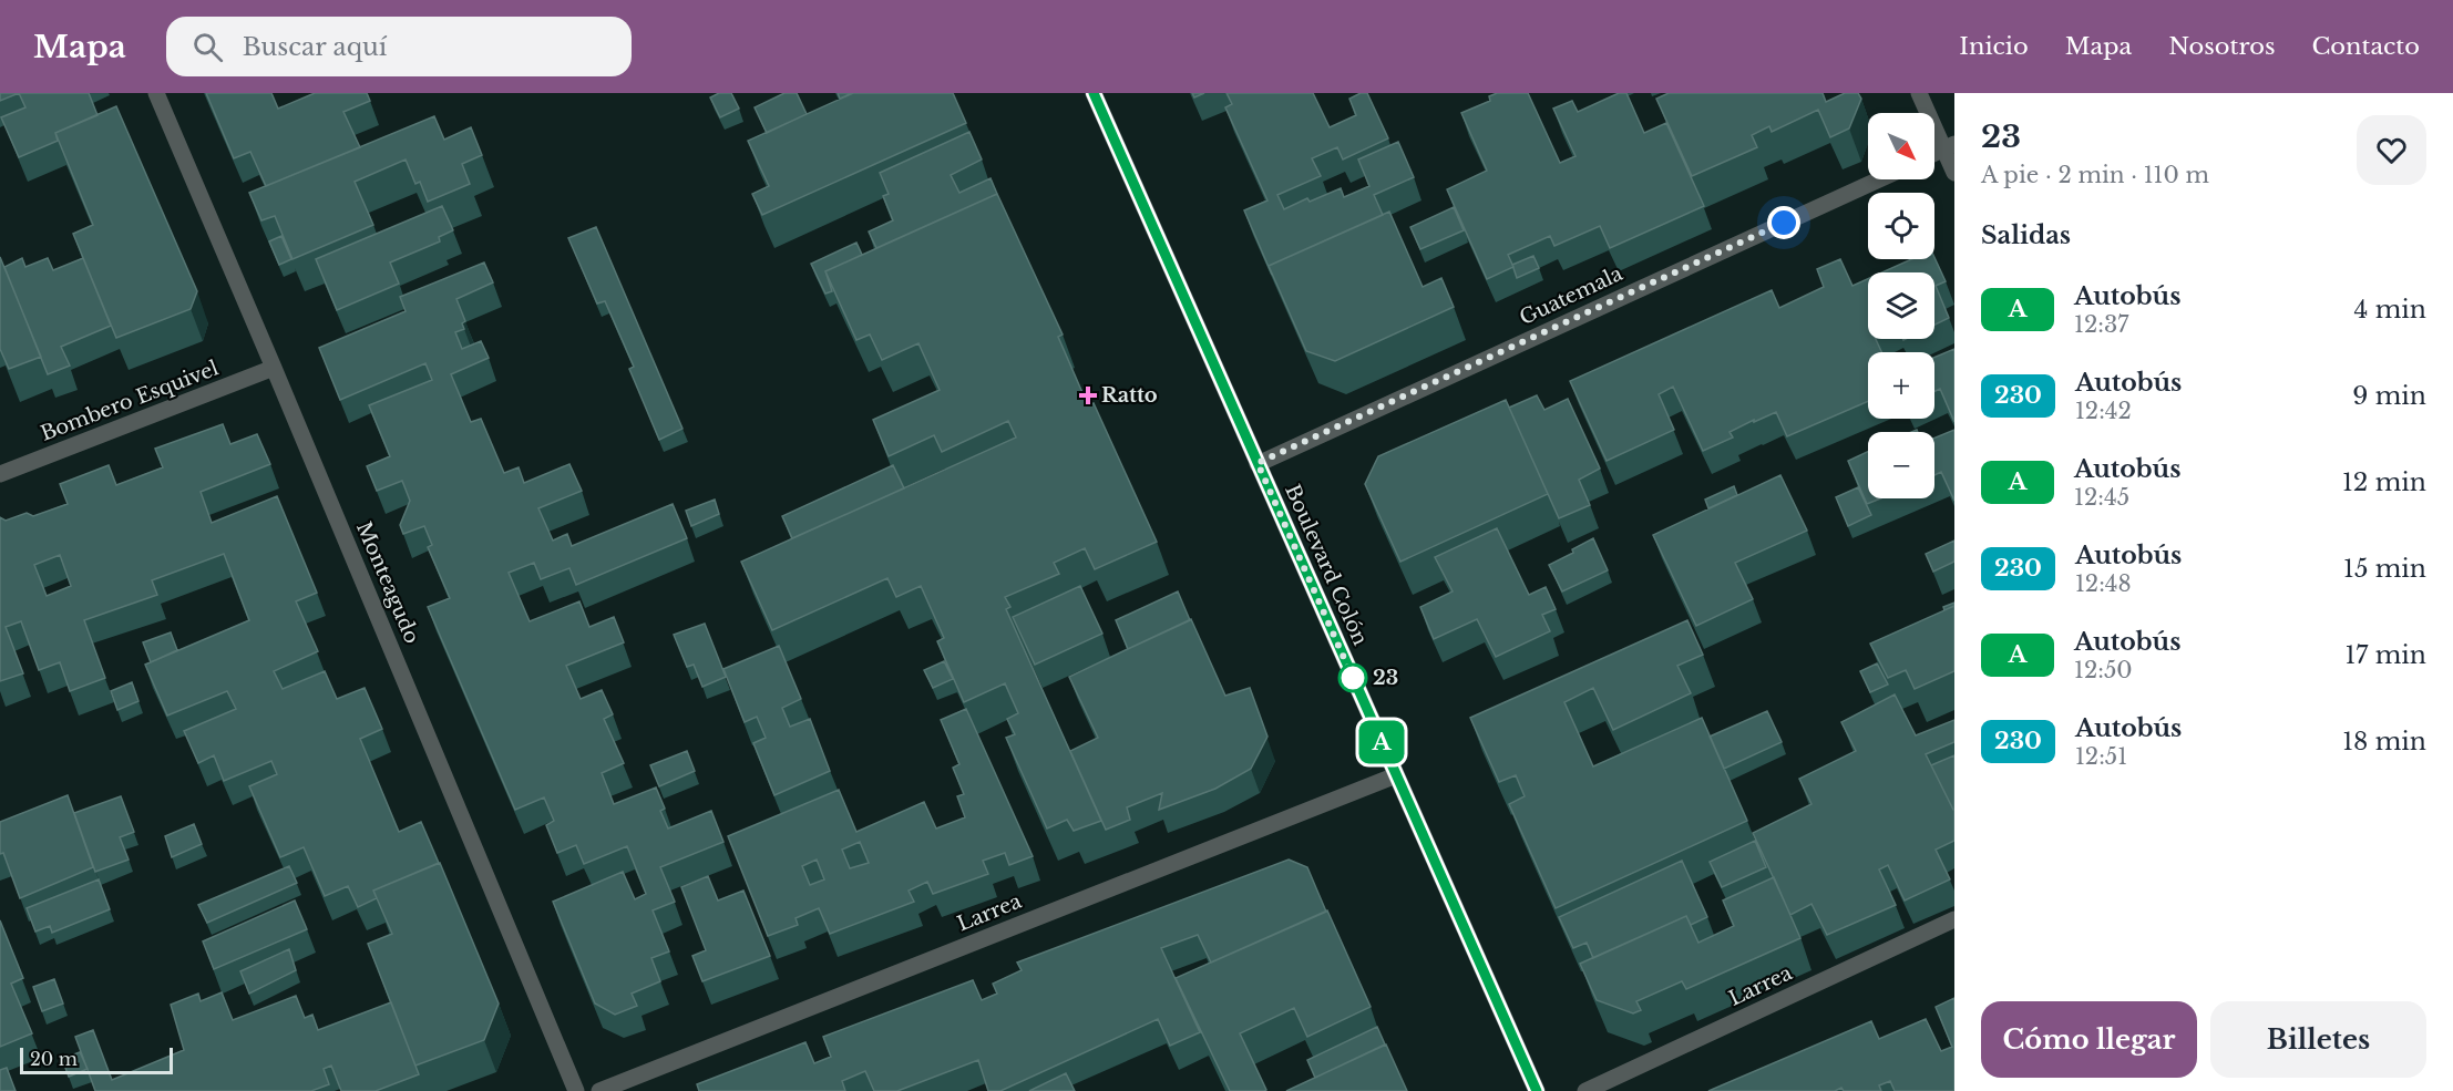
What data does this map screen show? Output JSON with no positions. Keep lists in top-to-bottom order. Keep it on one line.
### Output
{"streets":{"main road":["Boulevard Colón"],"street":["Guatemala","Bombero Esquivel","Monteagudo","Larrea"]},"crossings":[["Guatemala","Boulevard Colón"],["Bombero Esquivel","Monteagudo"],["Boulevard Colón","Larrea"]],"places":{"health":["Ratto"],"other":["23"]},"lines":["bus line A"],"scale_bar":"20 m","north":"bottom right","page":{"header":"Mapa","search":"Buscar aquí","nav":["Inicio","Mapa","Nosotros","Contacto"],"on_map":"A","heading":[["23","A pie · 2 min · 110 m"],"Salidas"],"map_buttons":["+","−"],"list":[{"mark":"A","name":"Autobús","note":"12:37","value":"4 min"},{"mark":"230","name":"Autobús","note":"12:42","value":"9 min"},{"mark":"A","name":"Autobús","note":"12:45","value":"12 min"},{"mark":"230","name":"Autobús","note":"12:48","value":"15 min"},{"mark":"A","name":"Autobús","note":"12:50","value":"17 min"},{"mark":"230","name":"Autobús","note":"12:51","value":"18 min"}],"buttons":["Cómo llegar","Billetes"],"scale":"20 m"}}
